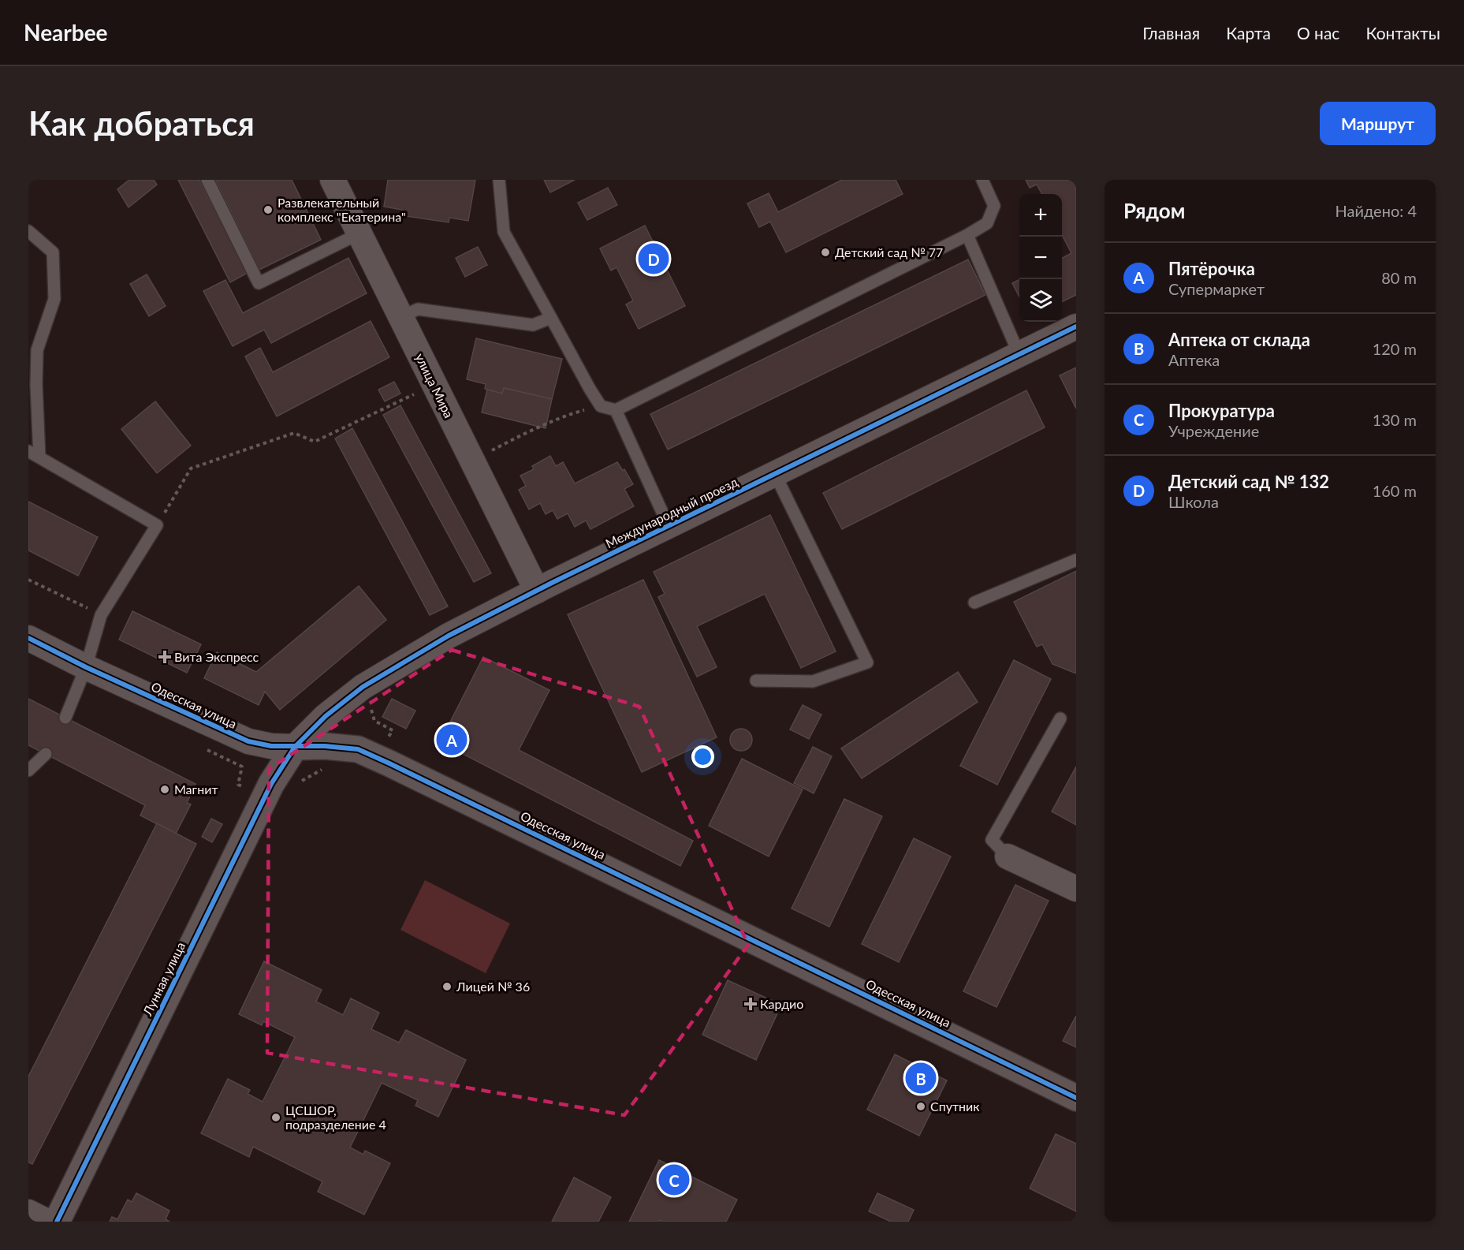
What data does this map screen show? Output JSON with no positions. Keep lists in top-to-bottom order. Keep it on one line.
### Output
{"streets":{"street":["улица Мира","Международный проезд","Одесская улица","Лунная улица"]},"crossings":[["улица Мира","Международный проезд"],["Международный проезд","Одесская улица"],["Международный проезд","Лунная улица"],["Одесская улица","Лунная улица"]],"places":{"other":["Развлекательный комплекс \"Екатерина\"","Детский сад № 77","Магнит","Лицей № 36","Спутник","ЦСШОР, подразделение 4"],"health":["Вита Экспресс","Кардио"]},"page":{"header":"Nearbee","nav":["Главная","Карта","О нас","Контакты"],"buttons":"Маршрут","title":"Как добраться","heading":["Рядом","Найдено: 4"],"map_buttons":["+","−"],"pins":["D","A","B","C"],"list":[{"mark":"A","name":"Пятёрочка","note":"Супермаркет","value":"80 m"},{"mark":"B","name":"Аптека от склада","note":"Аптека","value":"120 m"},{"mark":"C","name":"Прокуратура","note":"Учреждение","value":"130 m"},{"mark":"D","name":"Детский сад № 132","note":"Школа","value":"160 m"}]}}
